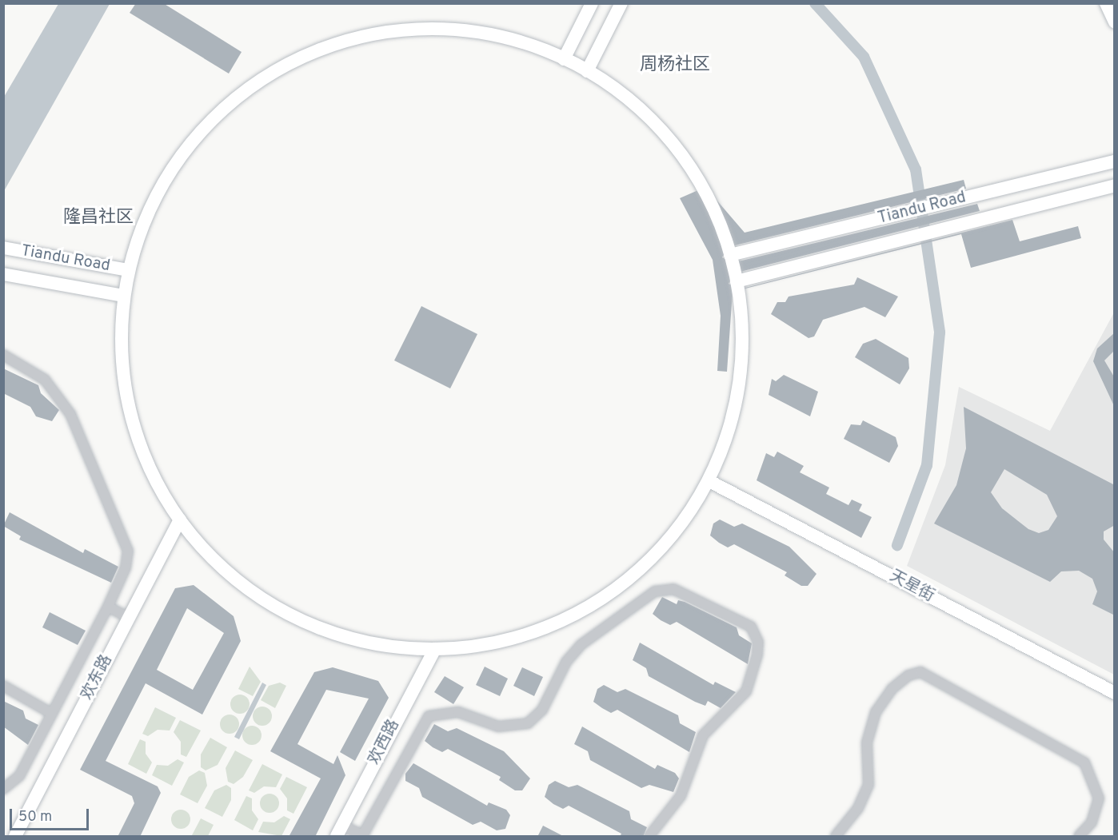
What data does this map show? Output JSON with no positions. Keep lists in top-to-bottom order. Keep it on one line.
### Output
{"streets":{"main road":["Tiandu Road","天星街","欢东路","欢西路"]},"districts":["周杨社区","隆昌社区"],"scale_bar":"50 m"}
